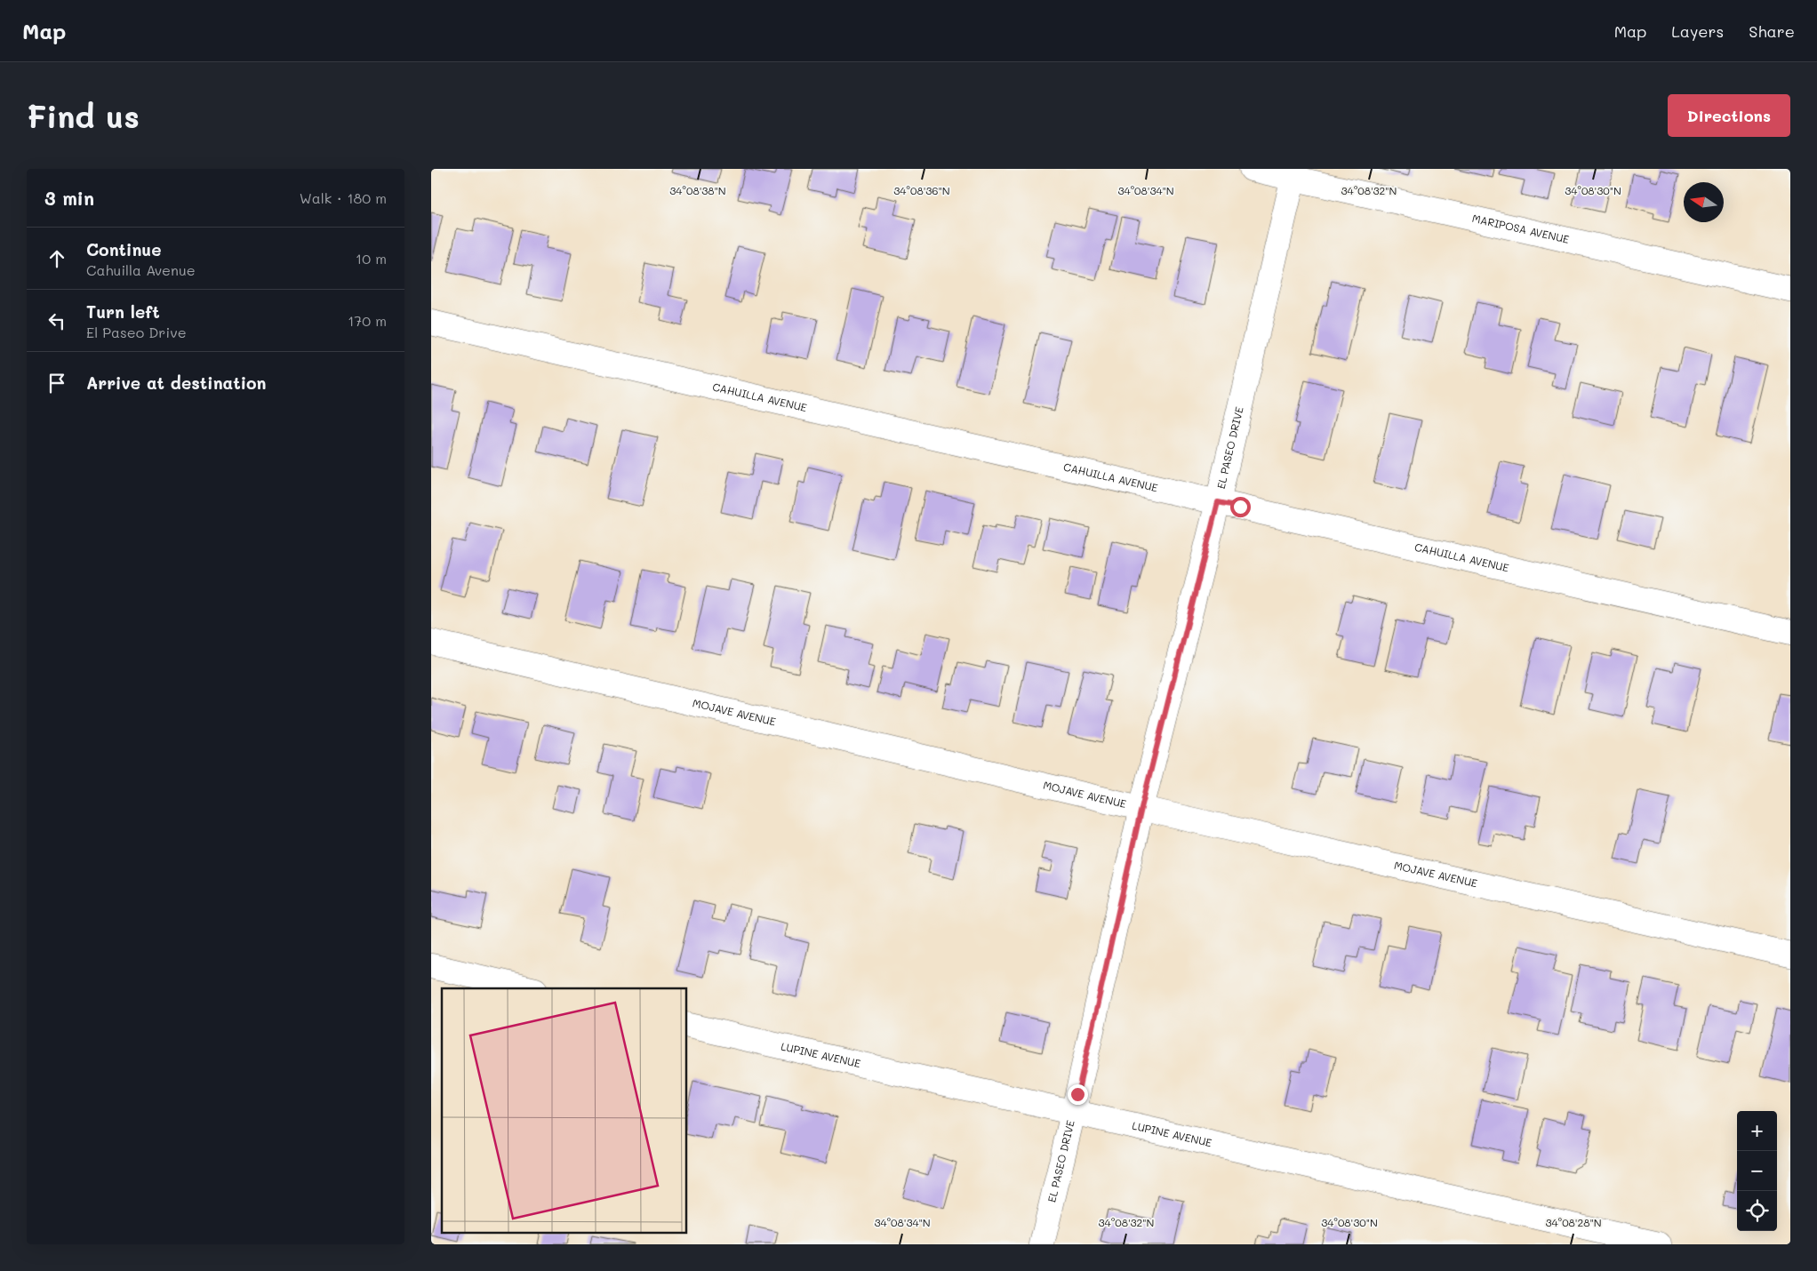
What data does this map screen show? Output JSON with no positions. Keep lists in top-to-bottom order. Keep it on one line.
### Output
{"streets":{"street":["MARIPOSA AVENUE","CAHUILLA AVENUE","EL PASEO DRIVE","MOJAVE AVENUE","LUPINE AVENUE"]},"crossings":[["MARIPOSA AVENUE","EL PASEO DRIVE"],["CAHUILLA AVENUE","EL PASEO DRIVE"],["EL PASEO DRIVE","MOJAVE AVENUE"],["EL PASEO DRIVE","LUPINE AVENUE"]],"north":"left","page":{"header":"Map","nav":["Map","Layers","Share"],"buttons":"Directions","title":"Find us","heading":["3 min","Walk · 180 m"],"list":[["Continue","Cahuilla Avenue","10 m"],["Turn left","El Paseo Drive","170 m"],"Arrive at destination"],"map_buttons":["+","−"]},"coordinates":["34°08'38\"N","34°08'36\"N","34°08'34\"N","34°08'32\"N","34°08'30\"N","34°08'28\"N"]}
